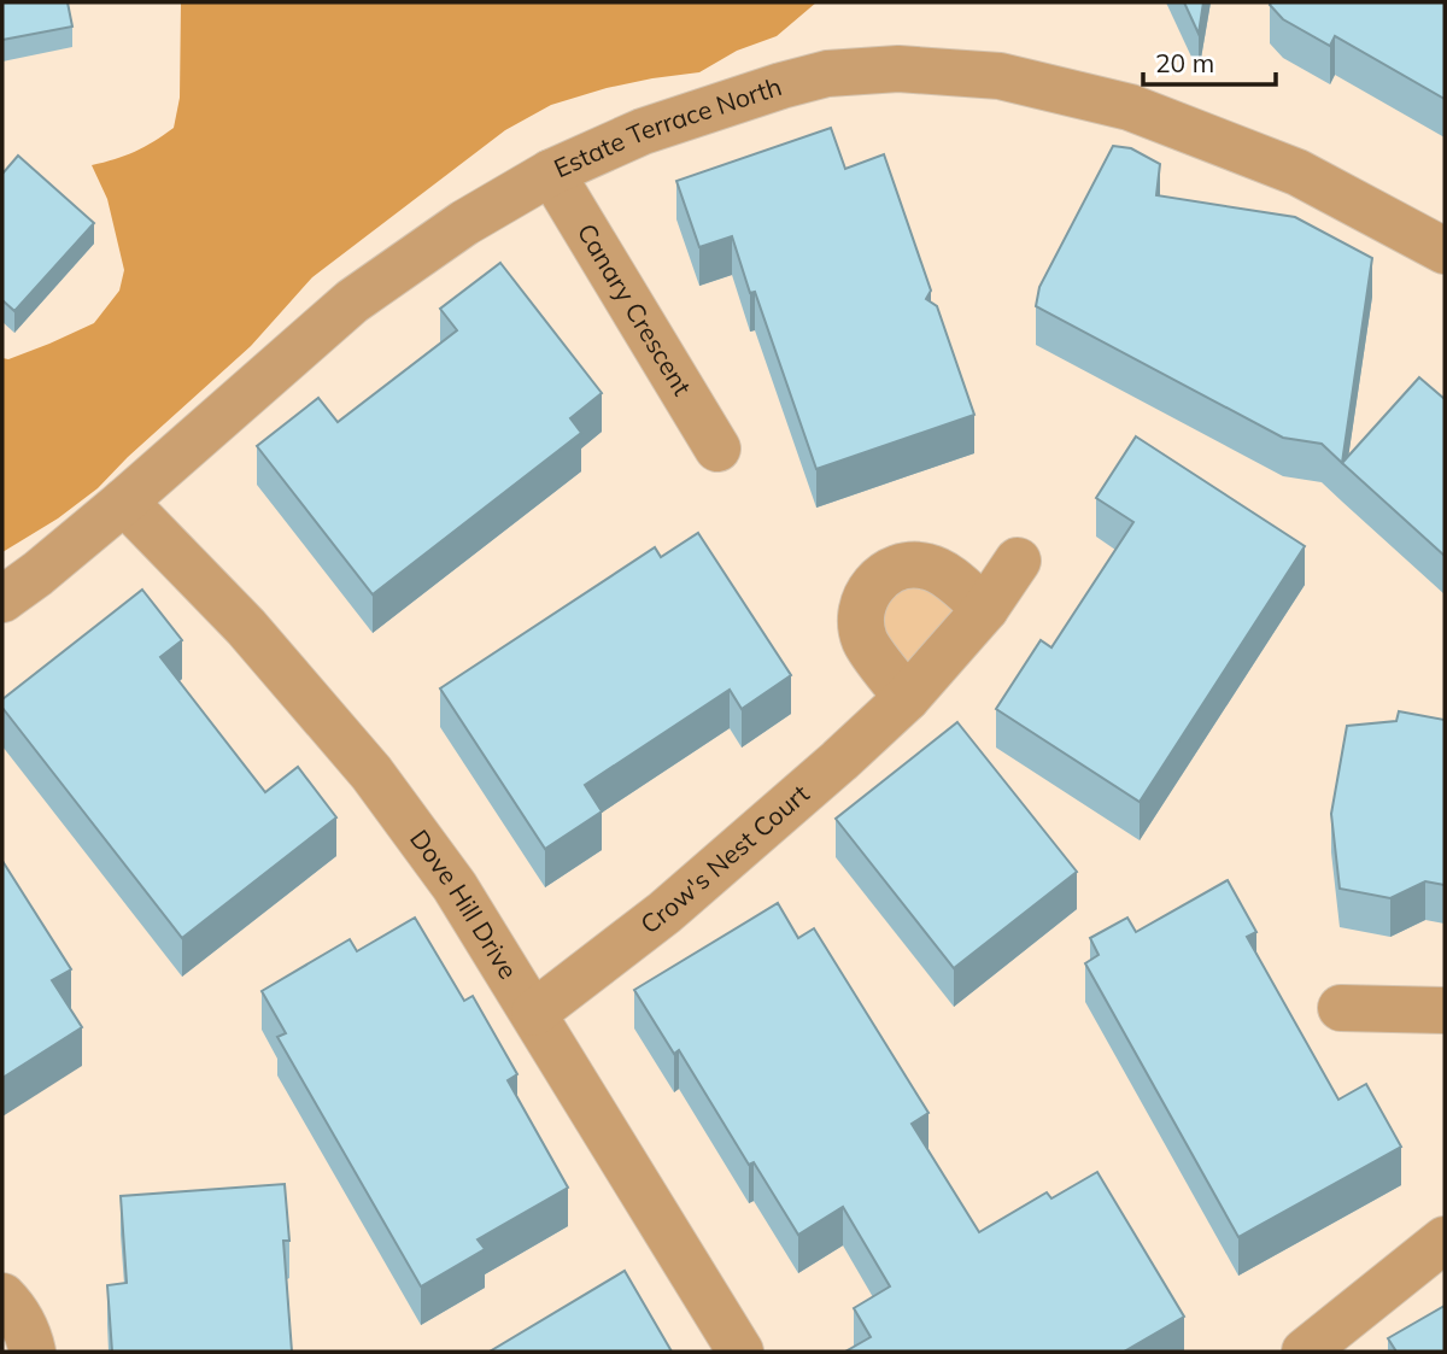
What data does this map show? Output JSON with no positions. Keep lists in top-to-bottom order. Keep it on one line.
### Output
{"streets":{"street":["Estate Terrace North","Canary Crescent","Crow's Nest Court","Dove Hill Drive"]},"crossings":[["Estate Terrace North","Canary Crescent"],["Estate Terrace North","Dove Hill Drive"],["Crow's Nest Court","Dove Hill Drive"]],"scale_bar":"20 m"}
